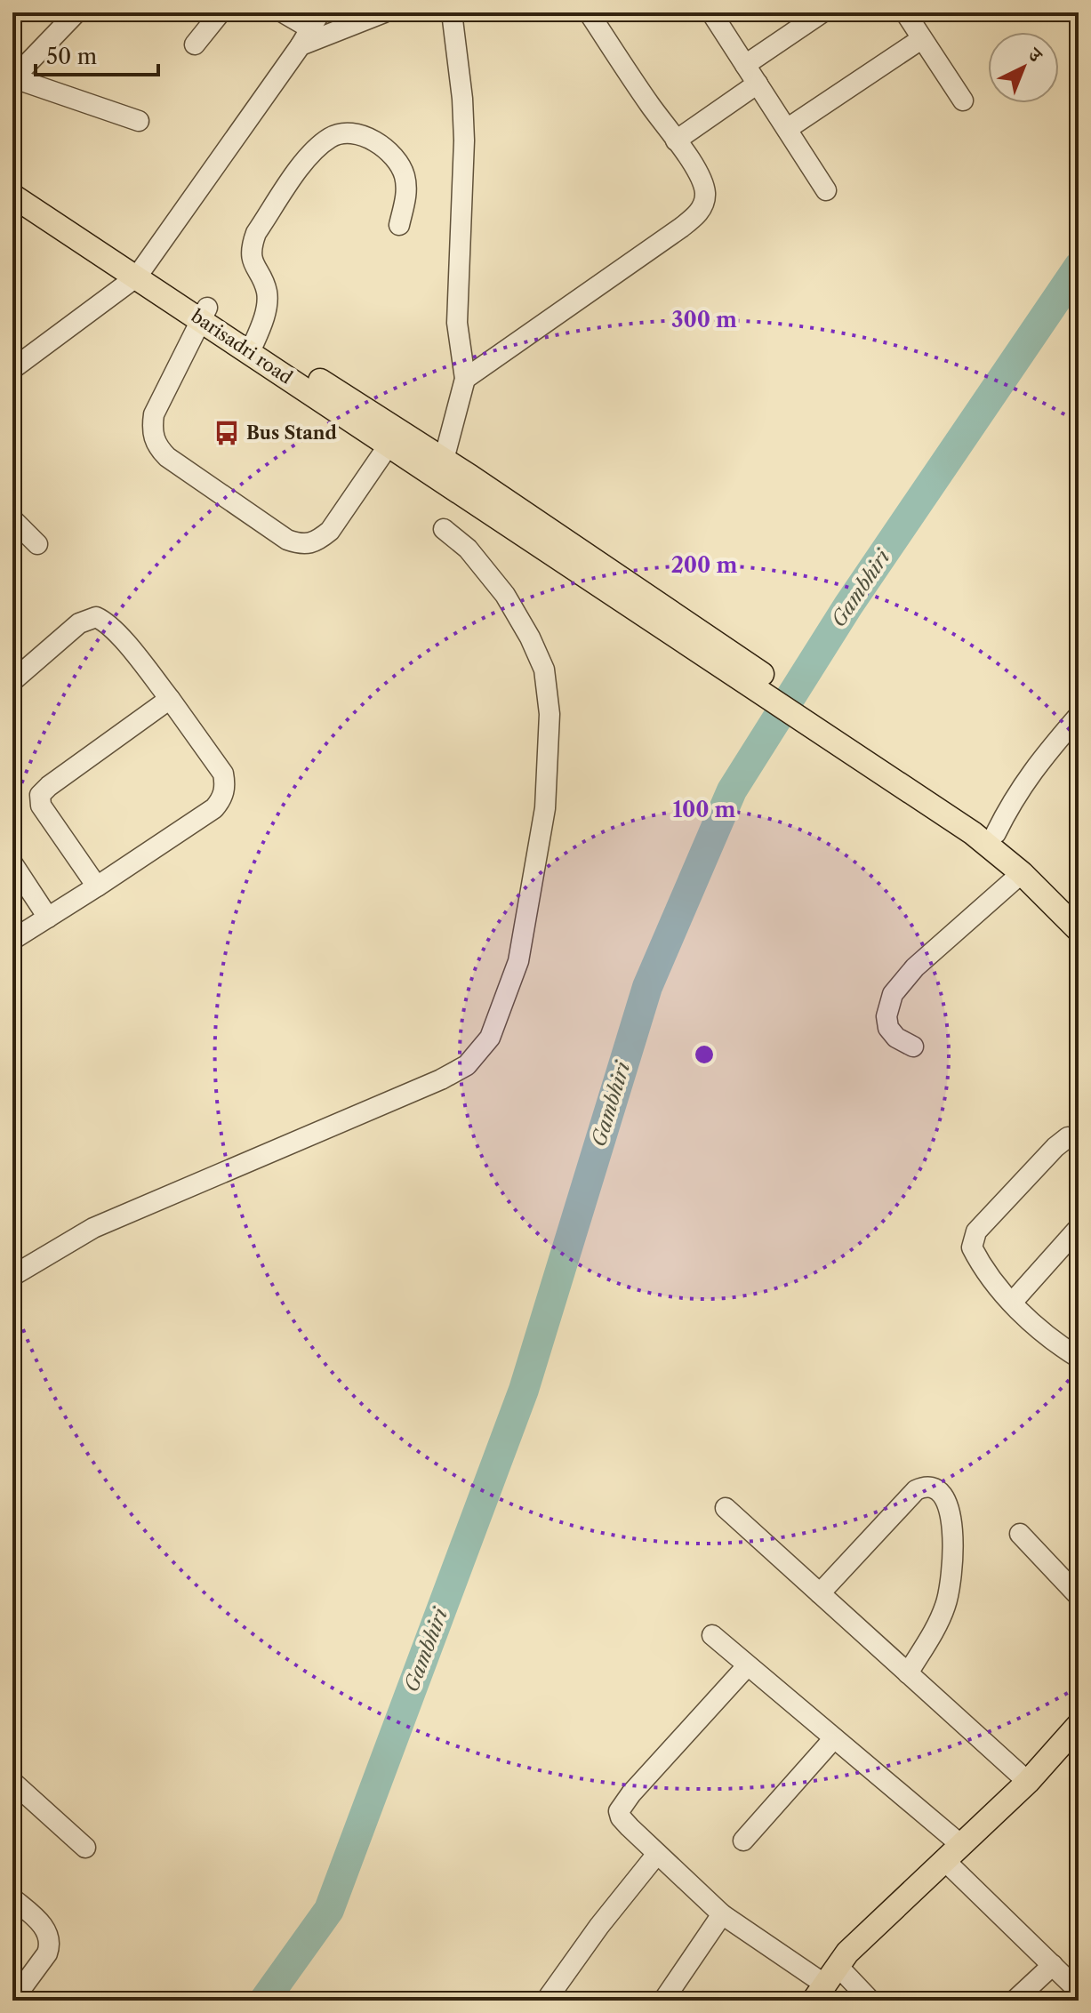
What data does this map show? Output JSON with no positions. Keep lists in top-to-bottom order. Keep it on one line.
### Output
{"streets":{"main road":["barisadri road"]},"water":["Gambhiri"],"places":{"bus stop":["Bus Stand"]},"scale_bar":"50 m","north":"top right","rings":["300 m","200 m","100 m"]}
